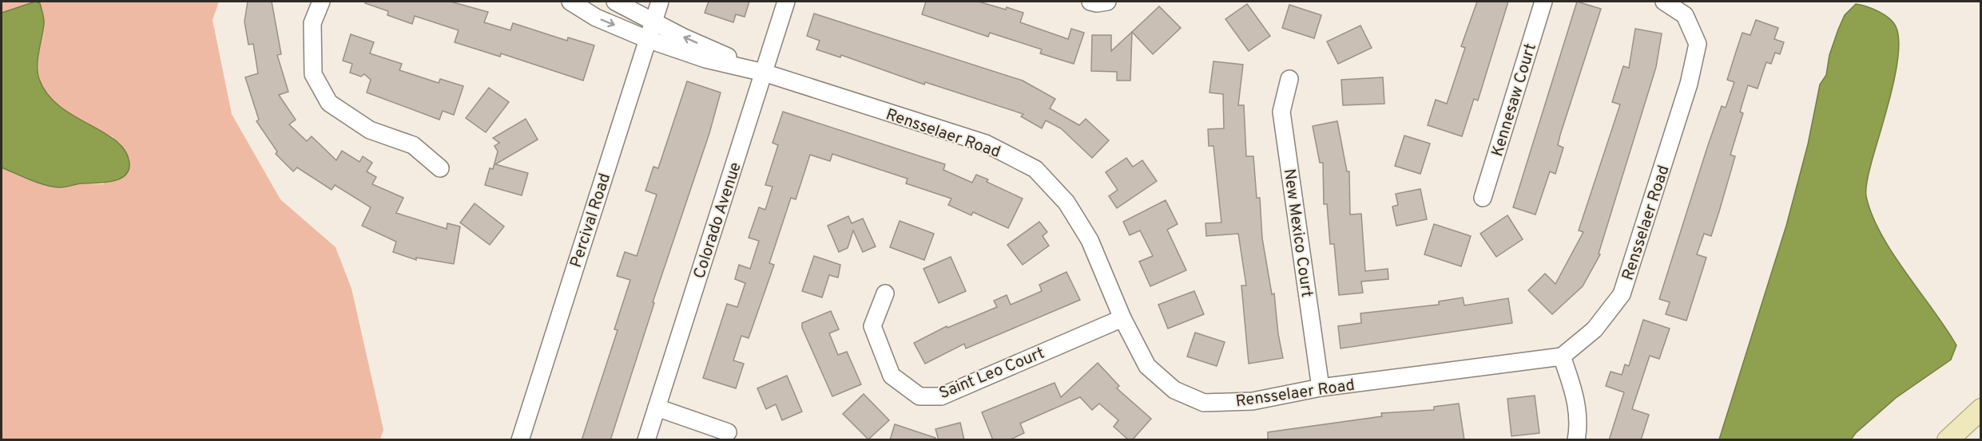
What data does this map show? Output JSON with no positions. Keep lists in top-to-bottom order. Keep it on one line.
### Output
{"streets":{"street":["Kennesaw Court","Rensselaer Road","Percival Road","Colorado Avenue","New Mexico Court","Saint Leo Court"]},"crossings":[["Rensselaer Road","Percival Road"],["Rensselaer Road","Colorado Avenue"],["Rensselaer Road","New Mexico Court"],["Rensselaer Road","Saint Leo Court"]]}
